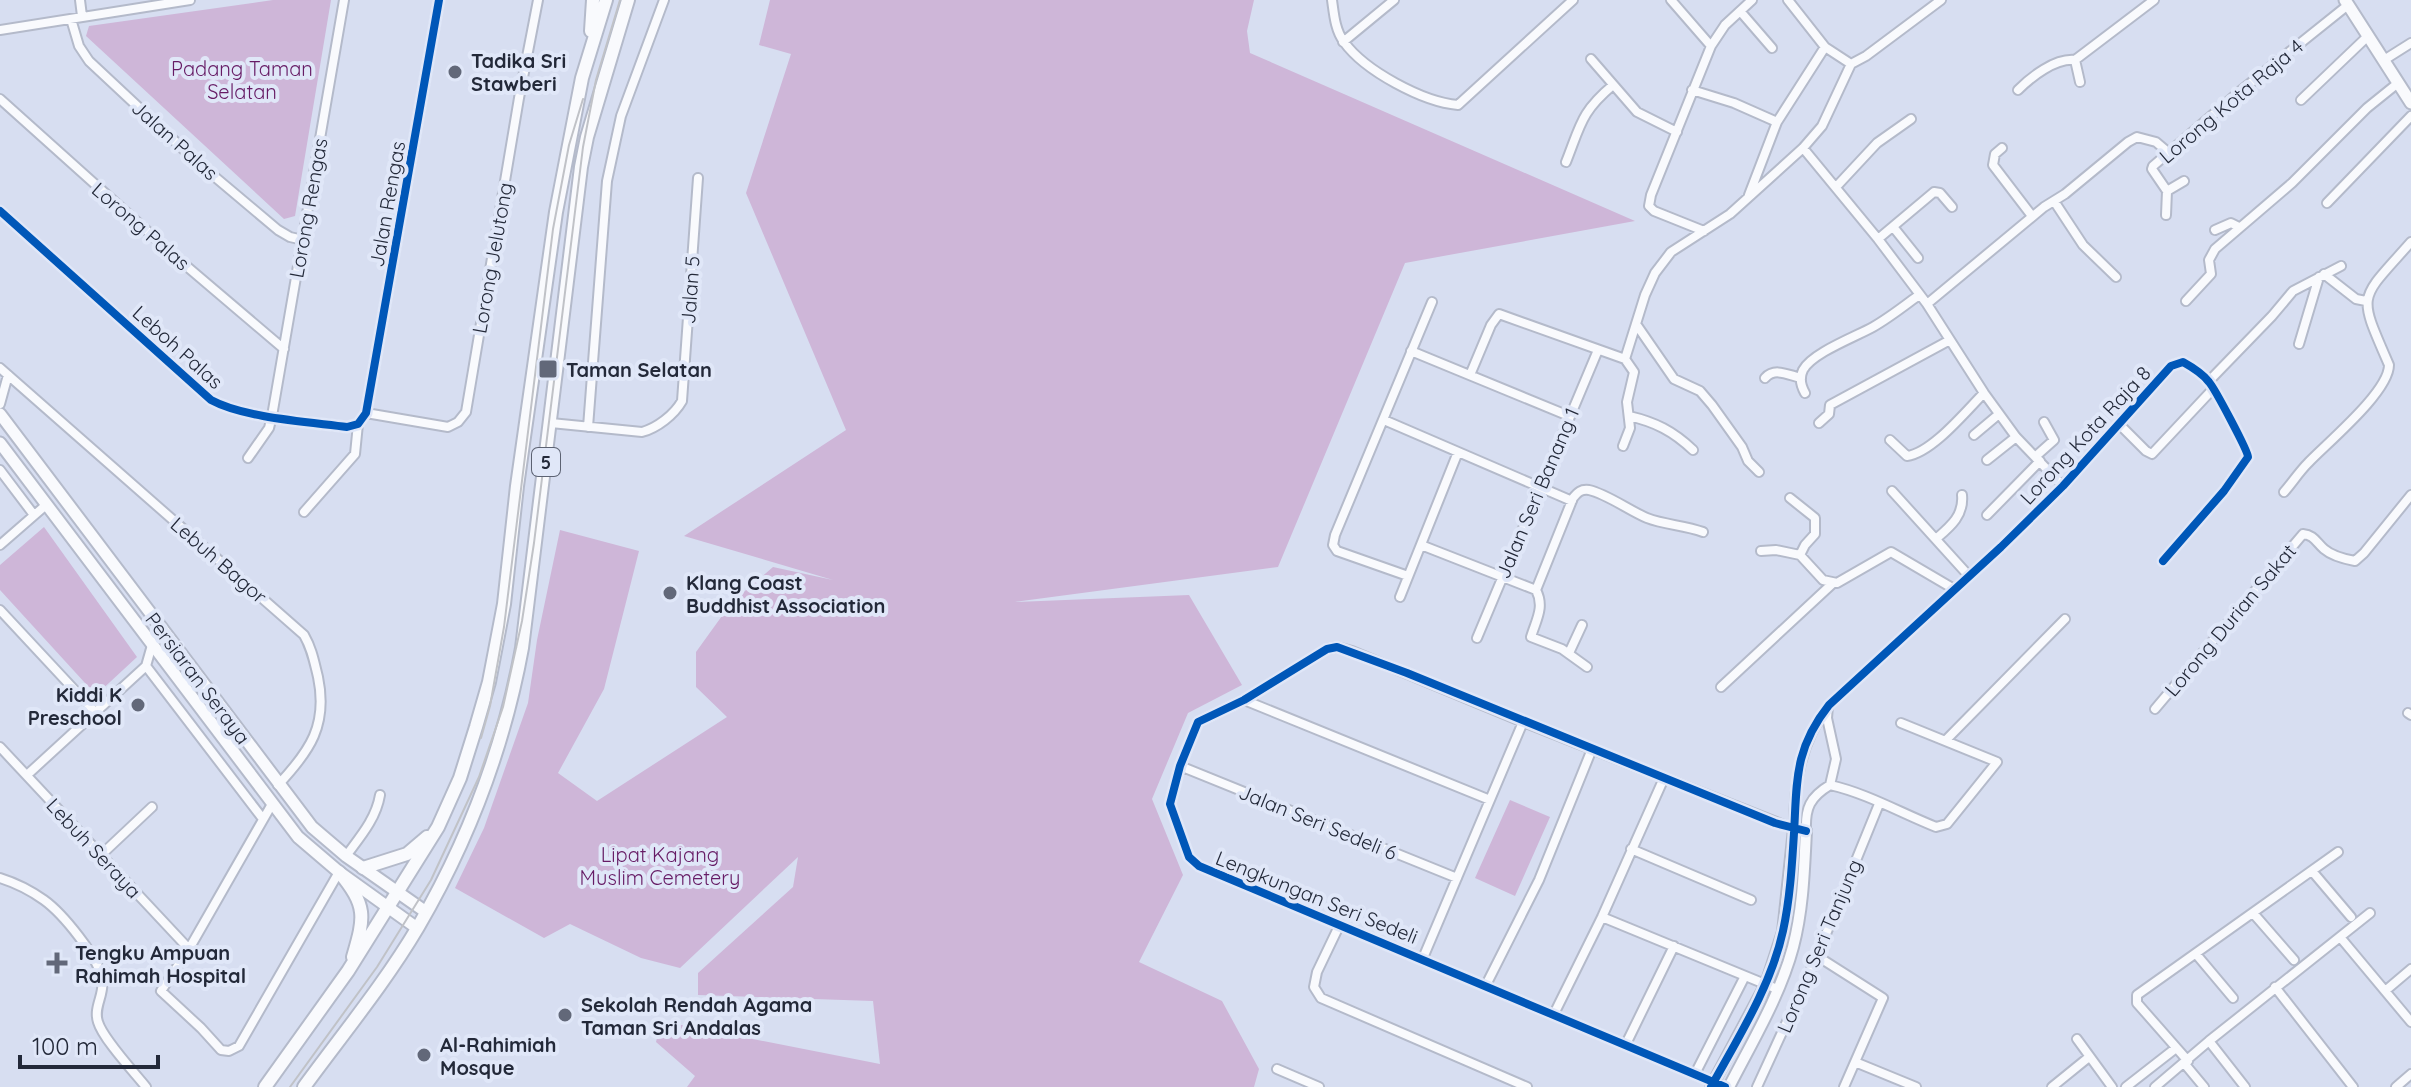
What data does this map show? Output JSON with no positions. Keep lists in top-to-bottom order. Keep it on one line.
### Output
{"streets":{"highway":["5"],"main road":["Persiaran Seraya"],"street":["Lorong Kota Raja 4","Jalan Palas","Jalan Rengas","Lorong Rengas","Lorong Palas","Lorong Jelutong","Jalan 5","Leboh Palas","Lorong Kota Raja 8","Jalan Seri Banang 1","Lebuh Bagor","Lorong Durian Sakat","Jalan Seri Sedeli 6","Lebuh Seraya","Lengkungan Seri Sedeli","Lorong Seri Tanjung"]},"crossings":[["Jalan Palas","Lorong Rengas"],["Jalan Rengas","Lorong Jelutong"],["Lorong Rengas","Lorong Palas"],["Lorong Rengas","Leboh Palas"],["Jalan 5","5"],["Lorong Kota Raja 8","Lengkungan Seri Sedeli"],["5","Persiaran Seraya"],["Lebuh Bagor","Persiaran Seraya"],["Jalan Seri Sedeli 6","Lengkungan Seri Sedeli"]],"parks":["Padang Taman Selatan","Lipat Kajang Muslim Cemetery"],"places":{"other":["Tadika Sri Stawberi","Klang Coast Buddhist Association","Kiddi K Preschool","Sekolah Rendah Agama Taman Sri Andalas","Al-Rahimiah Mosque"],"transit":["Taman Selatan"],"health":["Tengku Ampuan Rahimah Hospital"]},"scale_bar":"100 m"}
